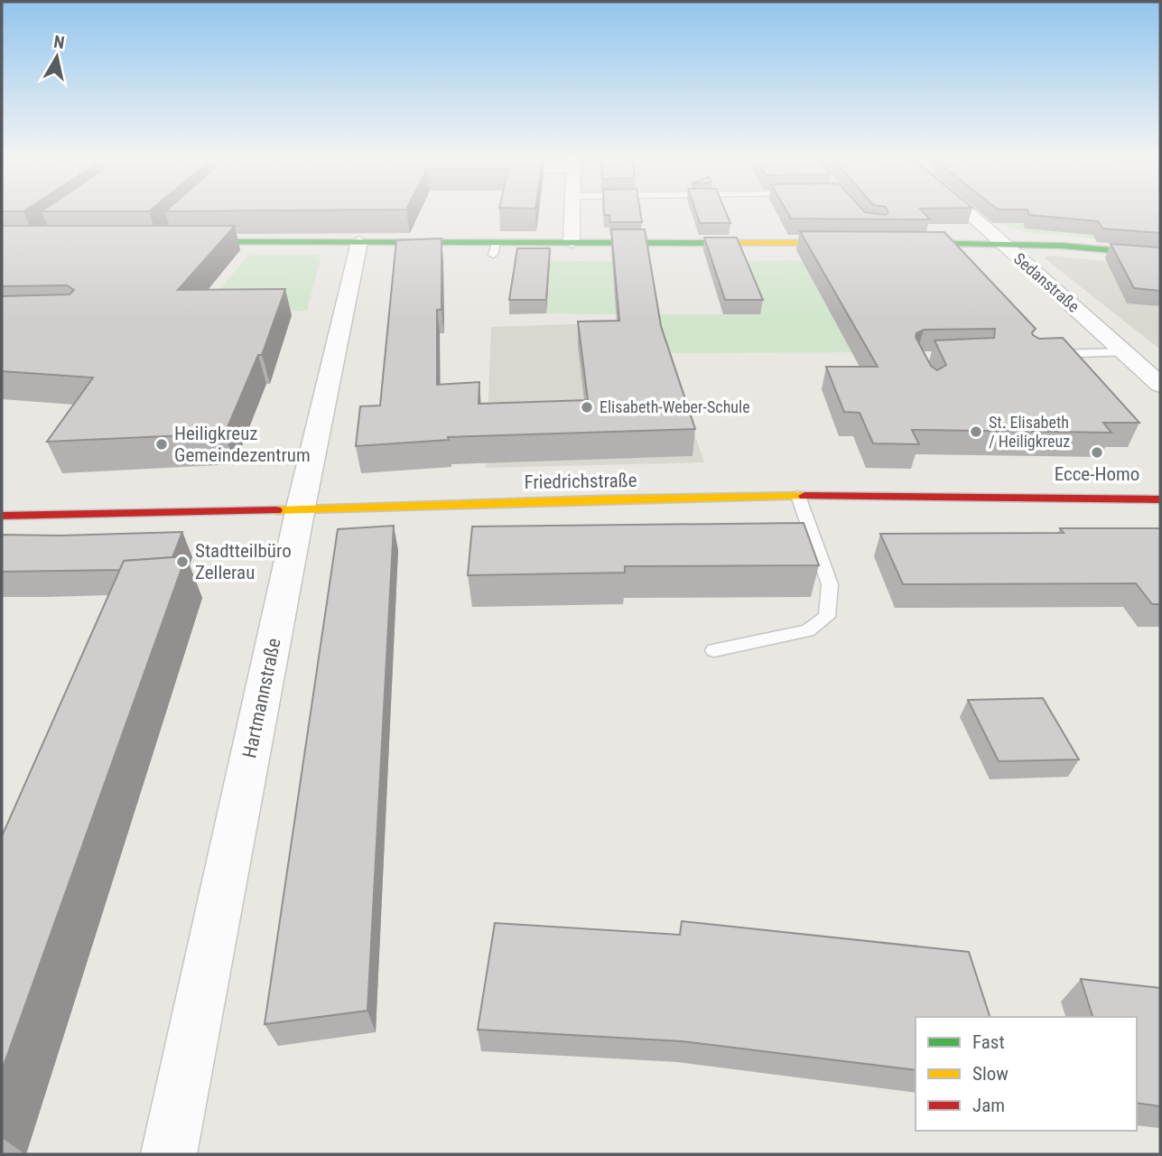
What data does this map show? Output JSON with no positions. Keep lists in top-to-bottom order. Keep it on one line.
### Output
{"streets":{"street":["Sedanstraße","Friedrichstraße","Hartmannstraße"]},"crossings":[["Friedrichstraße","Hartmannstraße"]],"places":["Elisabeth-Weber-Schule","St. Elisabeth / Heiligkreuz","Heiligkreuz Gemeindezentrum","Ecce-Homo","Stadtteilbüro Zellerau"],"legend":["Fast","Slow","Jam"],"north":"top"}
